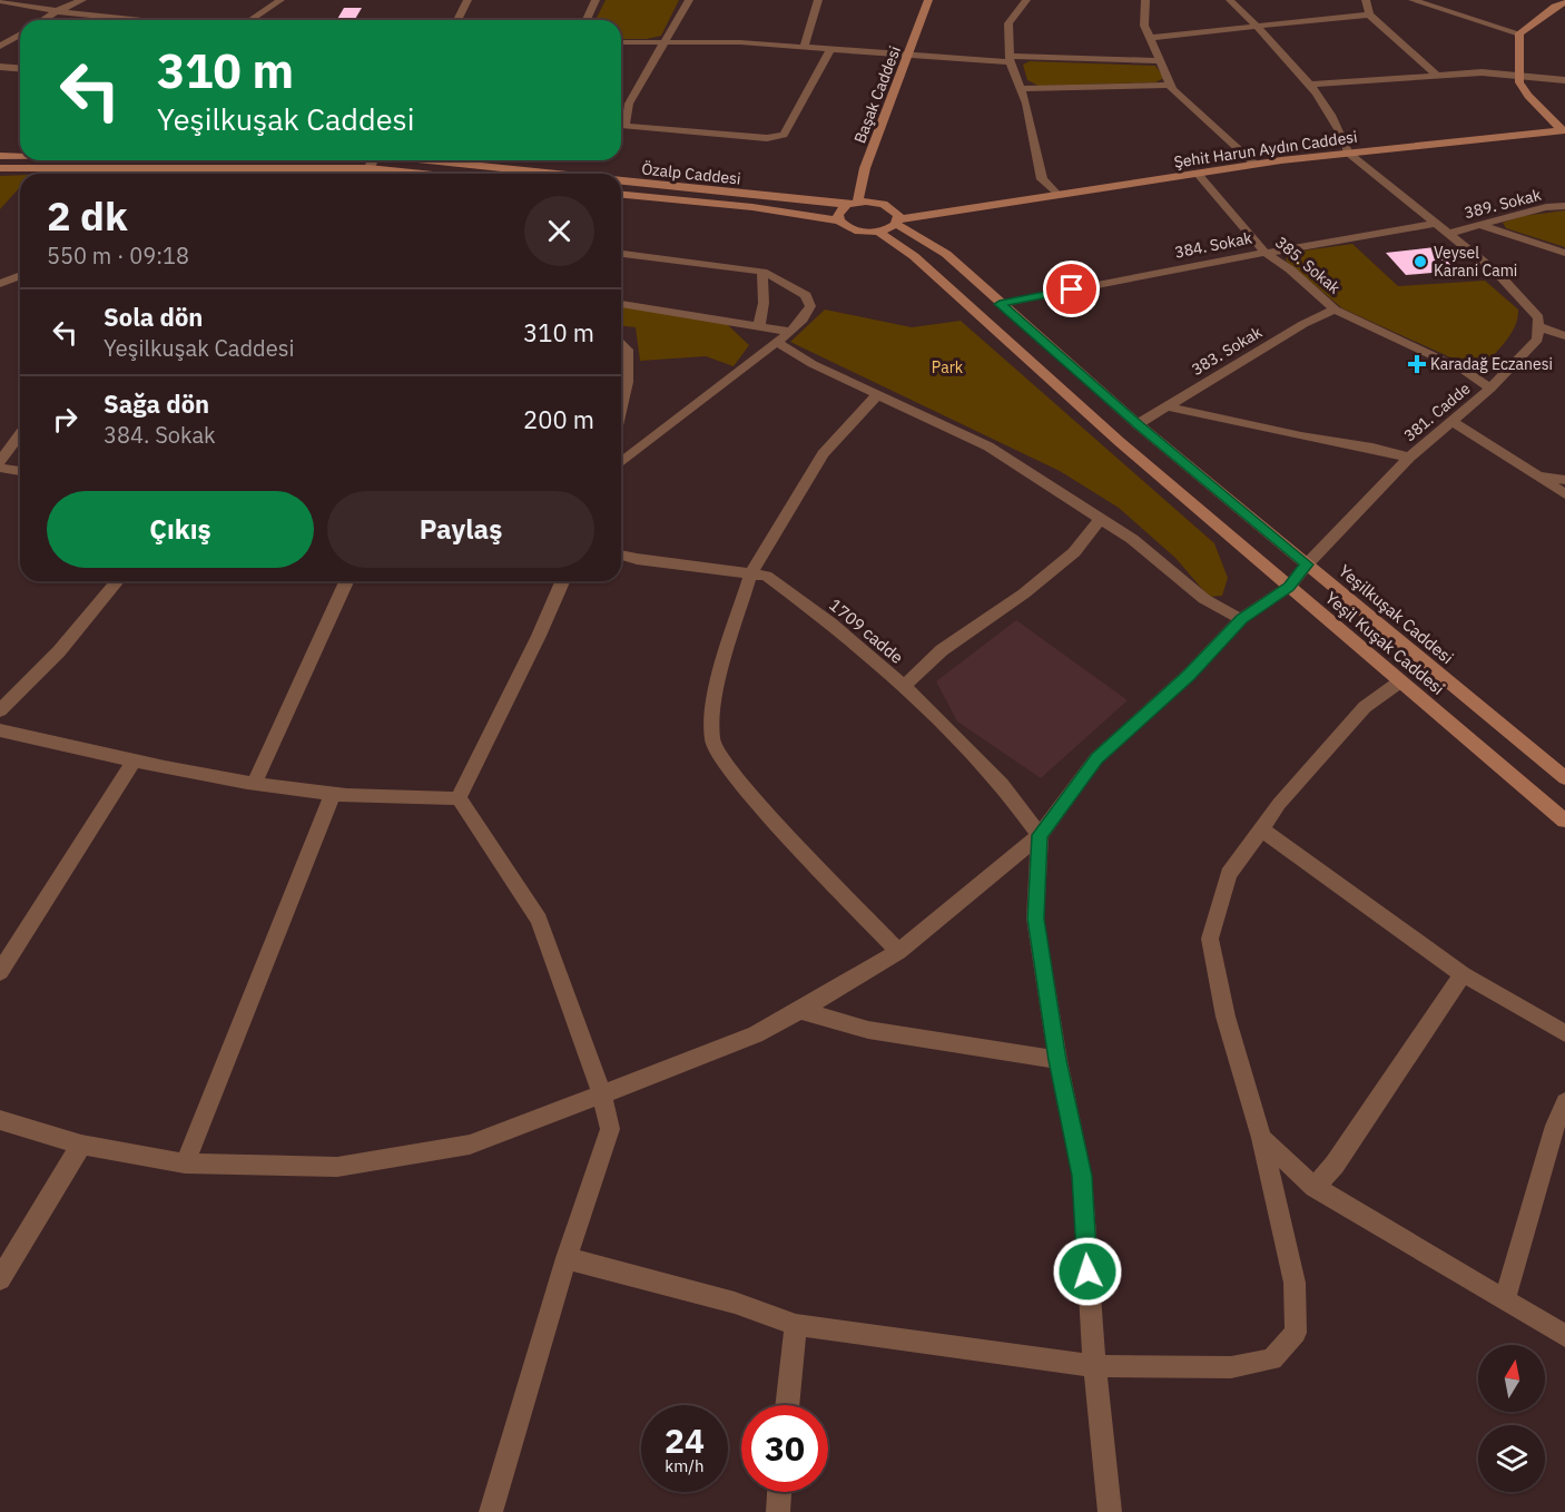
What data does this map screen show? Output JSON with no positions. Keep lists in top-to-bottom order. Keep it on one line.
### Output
{"streets":{"main road":["Başak Caddesi","Şehit Harun Aydın Caddesi","Özalp Caddesi","Yeşilkuşak Caddesi","Yeşil Kuşak Caddesi"],"street":["389. Sokak","384. Sokak","385. Sokak","383. Sokak","381. Cadde","1709 cadde"]},"crossings":[["Başak Caddesi","Özalp Caddesi"],["Şehit Harun Aydın Caddesi","Özalp Caddesi"],["Şehit Harun Aydın Caddesi","385. Sokak"],["Şehit Harun Aydın Caddesi","Yeşilkuşak Caddesi"],["Şehit Harun Aydın Caddesi","Yeşil Kuşak Caddesi"],["Özalp Caddesi","Yeşil Kuşak Caddesi"],["384. Sokak","385. Sokak"],["384. Sokak","Yeşilkuşak Caddesi"],["385. Sokak","383. Sokak"],["385. Sokak","381. Cadde"],["383. Sokak","Yeşilkuşak Caddesi"],["381. Cadde","Yeşilkuşak Caddesi"],["381. Cadde","1709 cadde"],["381. Cadde","Yeşil Kuşak Caddesi"]],"parks":["Park"],"places":{"other":["Veysel Karani Cami"],"health":["Karadağ Eczanesi"]},"north":"top","page":{"turn":["310 m","Yeşilkuşak Caddesi"],"heading":["2 dk","550 m · 09:18"],"list":[{"name":"Sola dön","note":"Yeşilkuşak Caddesi","value":"310 m"},{"name":"Sağa dön","note":"384. Sokak","value":"200 m"}],"buttons":["Çıkış","Paylaş"],"speed":"24 km/h","limit":"30"}}
